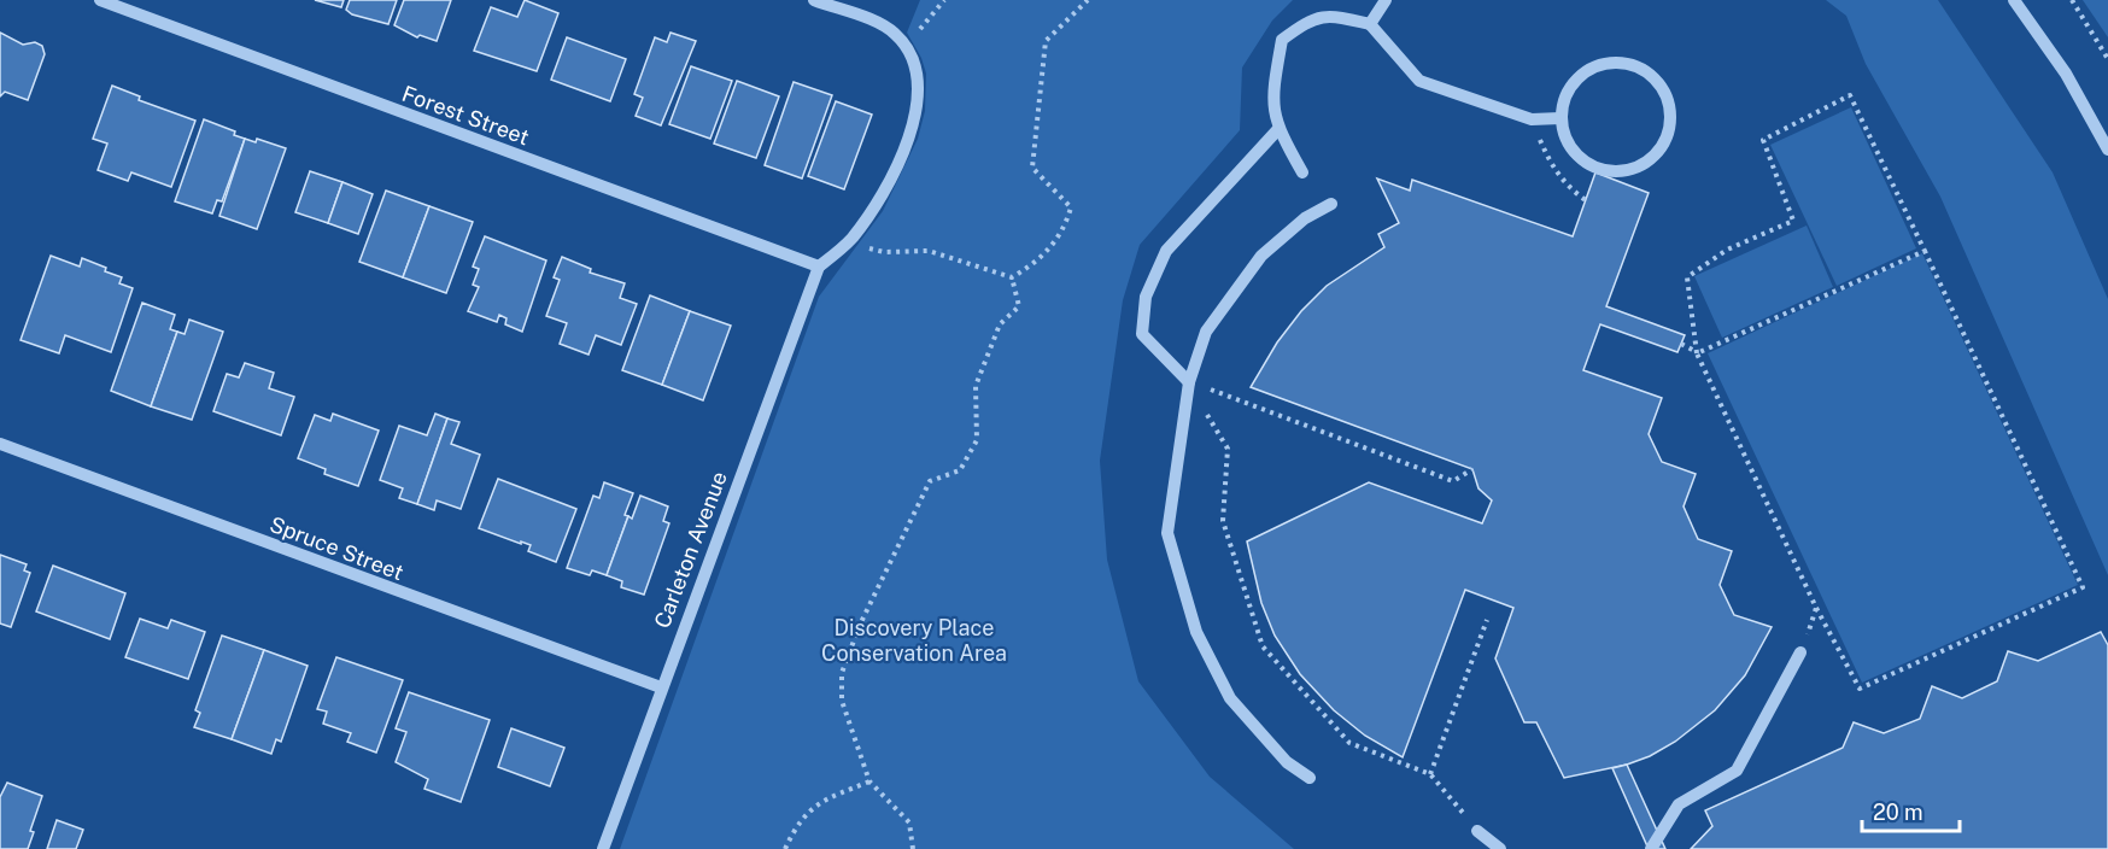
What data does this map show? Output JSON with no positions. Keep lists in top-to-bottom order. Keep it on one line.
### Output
{"streets":{"street":["Forest Street","Spruce Street","Carleton Avenue"]},"crossings":[["Forest Street","Carleton Avenue"],["Spruce Street","Carleton Avenue"]],"parks":["Discovery Place Conservation Area"],"scale_bar":"20 m"}
